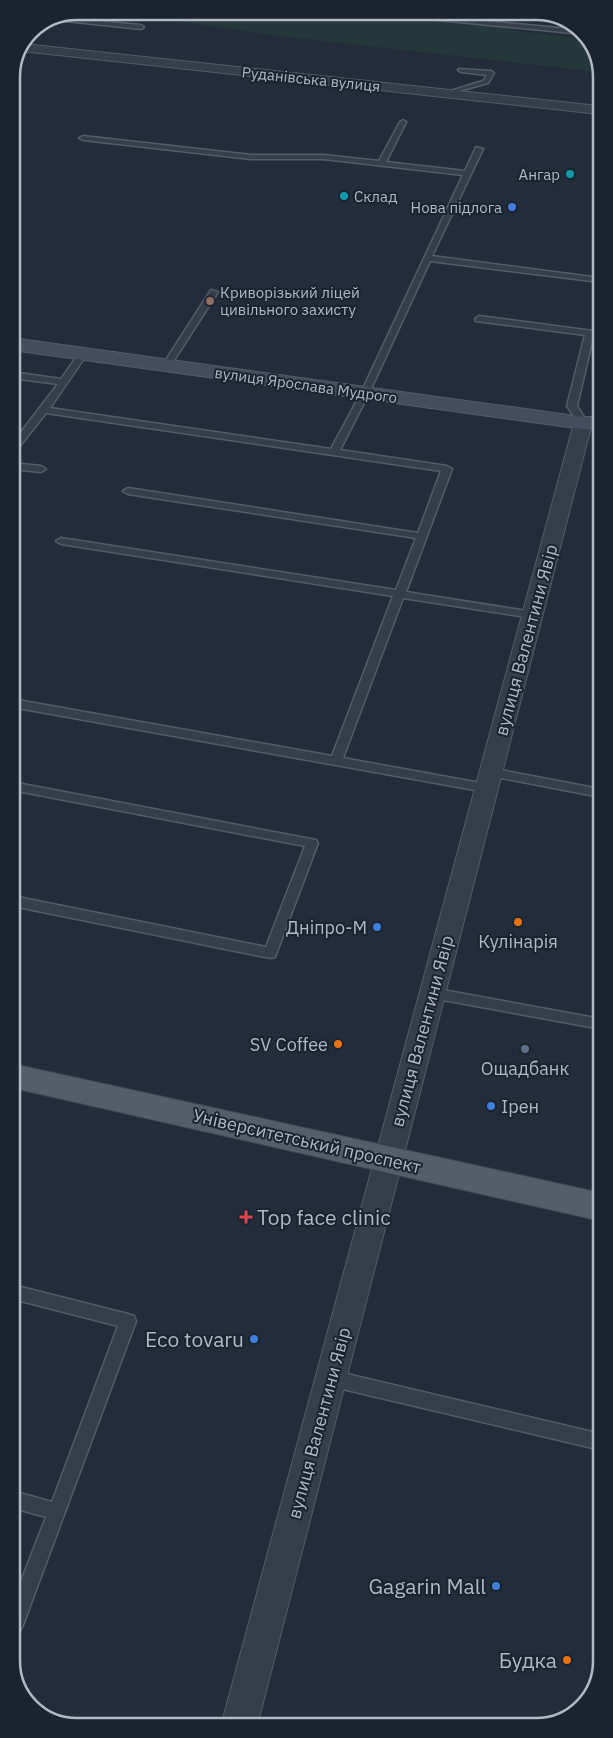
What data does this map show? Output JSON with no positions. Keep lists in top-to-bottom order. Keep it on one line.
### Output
{"streets":{"main road":["Університетський проспект"],"street":["Руданівська вулиця","вулиця Ярослава Мудрого","вулиця Валентини Явір"]},"crossings":[["вулиця Ярослава Мудрого","вулиця Валентини Явір"],["вулиця Валентини Явір","Університетський проспект"]],"places":{"other":["Ангар","Склад","Нова підлога","Криворізький ліцей цивільного захисту","Кулінарія","Дніпро-М","SV Coffee","Ощадбанк","Ірен","Eco tovaru","Gagarin Mall","Будка"],"health":["Top face clinic"]}}
